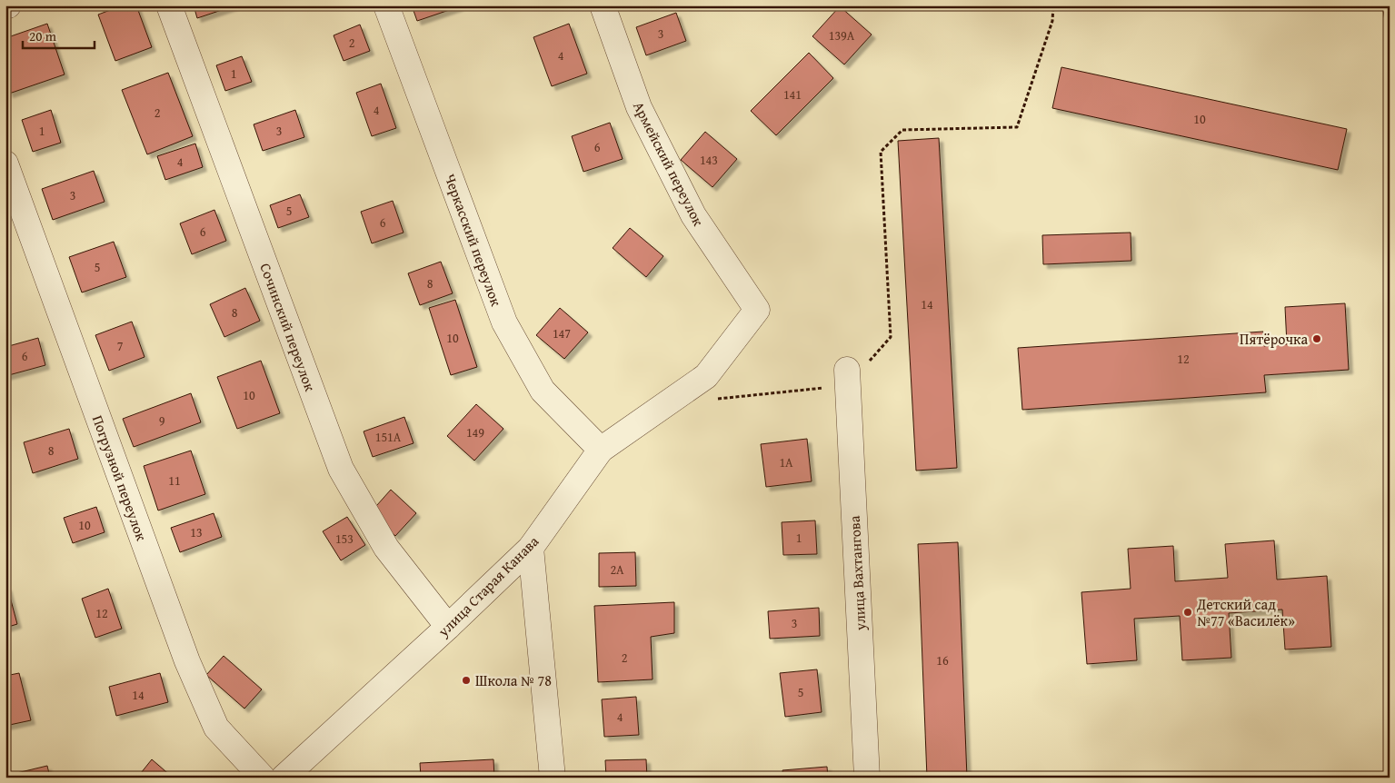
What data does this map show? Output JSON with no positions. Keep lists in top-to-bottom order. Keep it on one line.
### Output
{"streets":{"street":["Армейский переулок","Черкасский переулок","Сочинский переулок","Погрузной переулок","улица Вахтангова","улица Старая Канава"]},"crossings":[["Армейский переулок","улица Старая Канава"],["Черкасский переулок","улица Старая Канава"],["Сочинский переулок","улица Старая Канава"]],"places":["Пятёрочка","Детский сад №77 «Василёк»","Школа № 78"],"house_numbers":["3","139А","2","4","1","141","4","2","10","1","3","6","143","4","3","5","6","6","5","8","14","8","147","10","7","6","12","10","9","149","151А","8","1А","11","10","13","1","153","2А","12","3","2","16","5","14","4"],"scale_bar":"20 m"}
